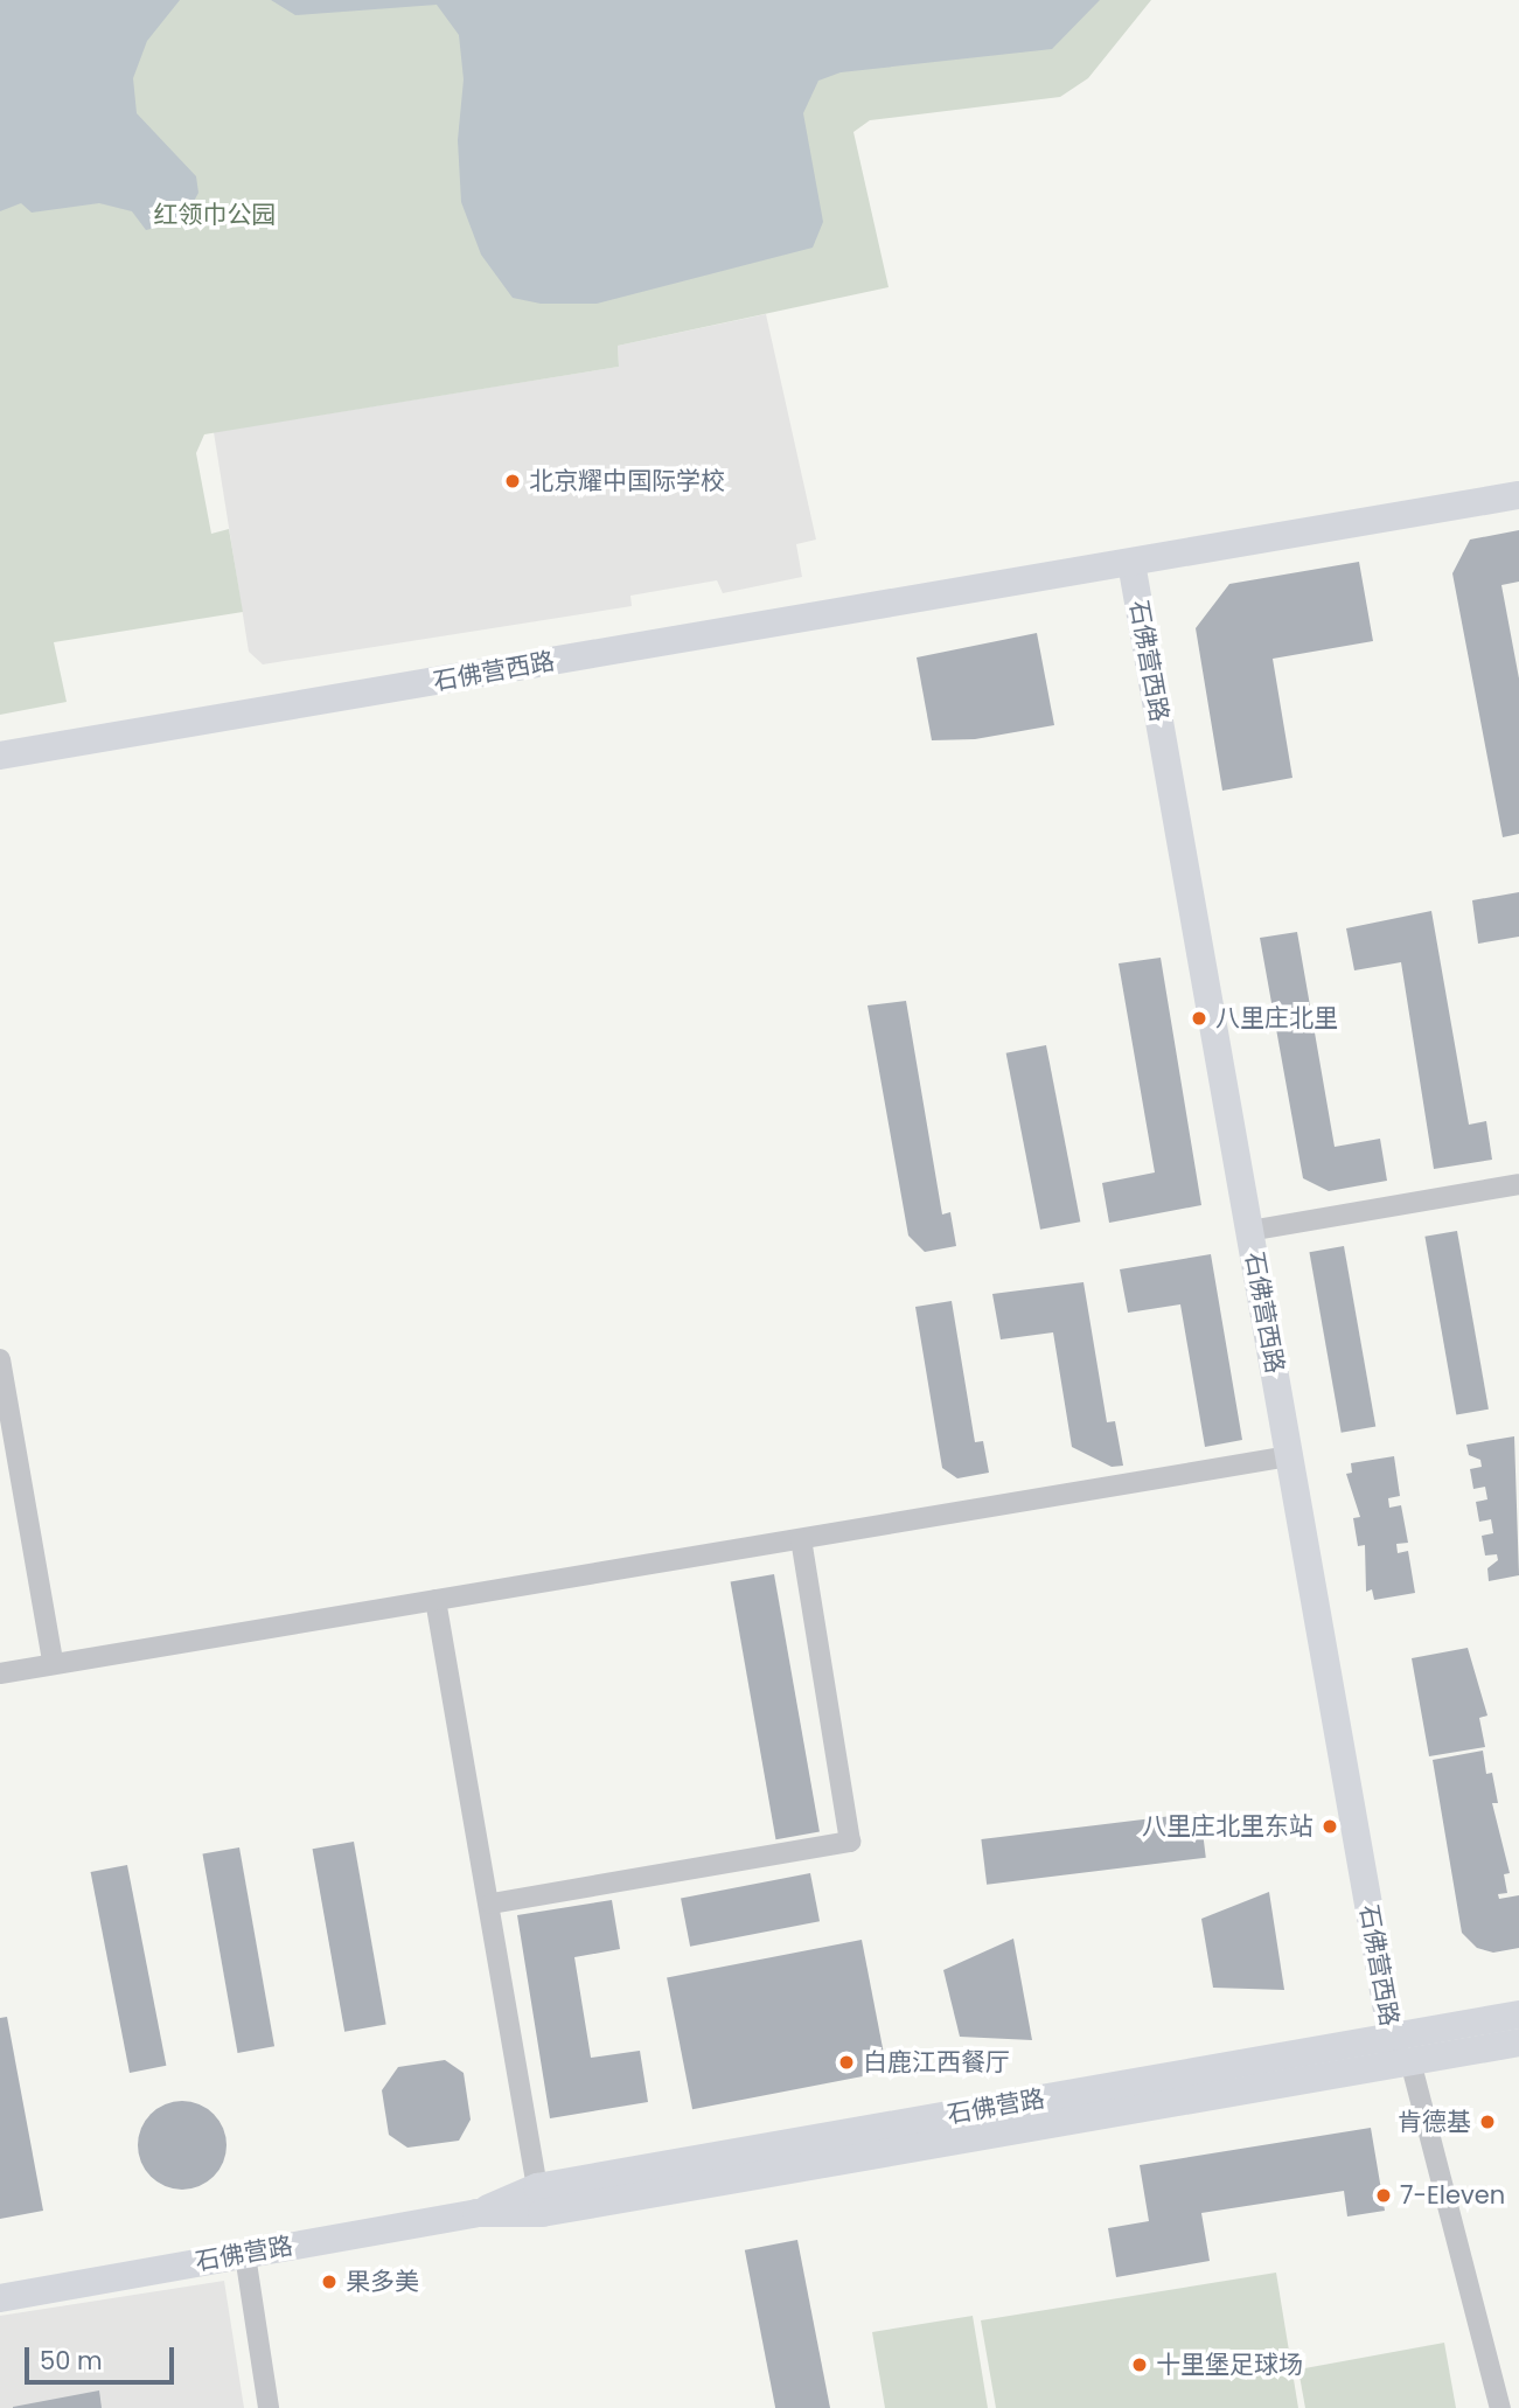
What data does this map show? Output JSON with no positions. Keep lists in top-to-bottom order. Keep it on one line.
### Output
{"streets":{"street":["石佛营西路","石佛营路"]},"crossings":[["石佛营西路","石佛营路"]],"parks":["红领巾公园"],"places":["北京耀中国际学校","八里庄北里","八里庄北里东站","白鹿江西餐厅","肯德基","7-Eleven","果多美","十里堡足球场"],"scale_bar":"50 m"}
